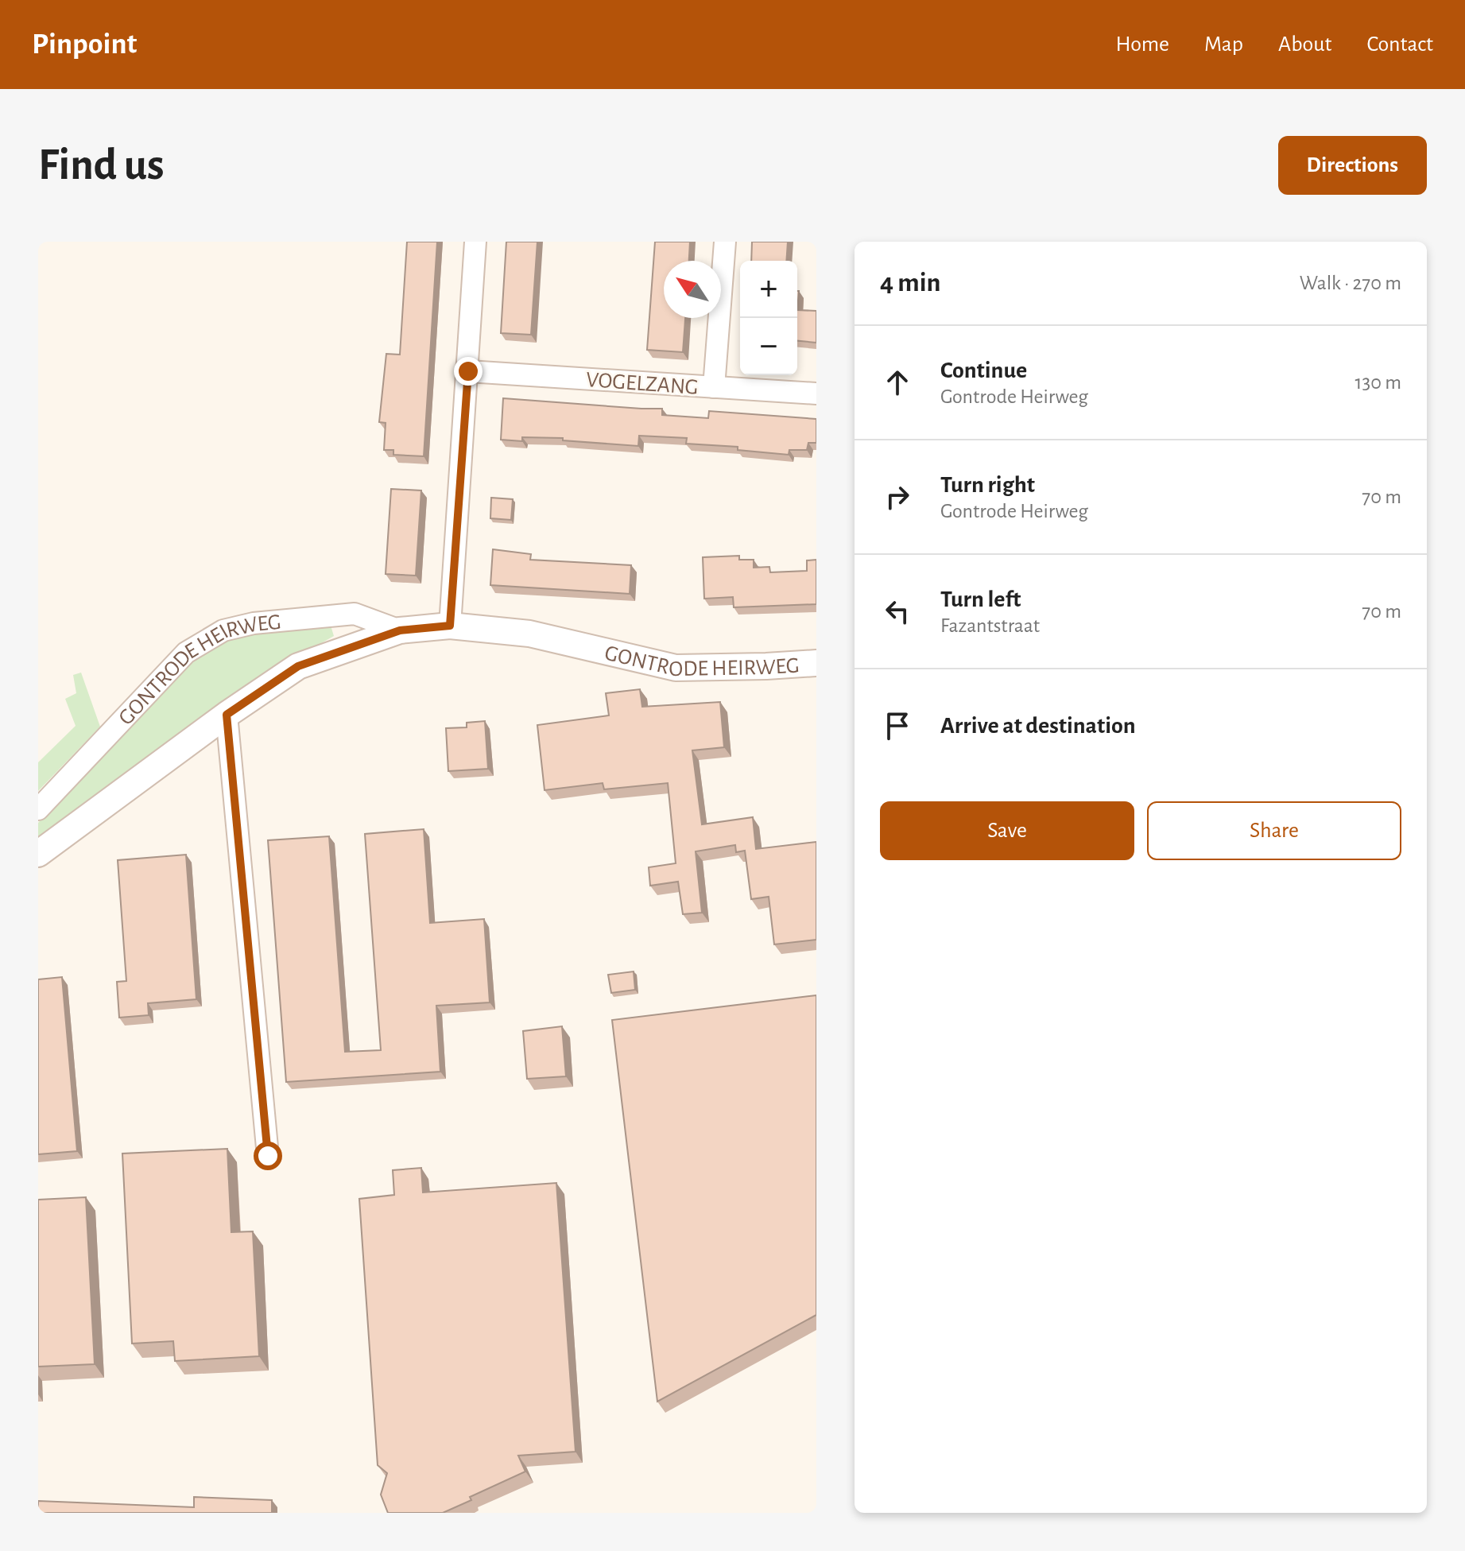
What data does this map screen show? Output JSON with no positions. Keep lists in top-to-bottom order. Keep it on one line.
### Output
{"streets":{"street":["VOGELZANG","GONTRODE HEIRWEG"]},"north":"top left","page":{"header":"Pinpoint","nav":["Home","Map","About","Contact"],"buttons":["Directions",["Save","Share"]],"title":"Find us","heading":["4 min","Walk · 270 m"],"map_buttons":["+","−"],"list":[["Continue","Gontrode Heirweg","130 m"],["Turn right","Gontrode Heirweg","70 m"],["Turn left","Fazantstraat","70 m"],"Arrive at destination"]}}
